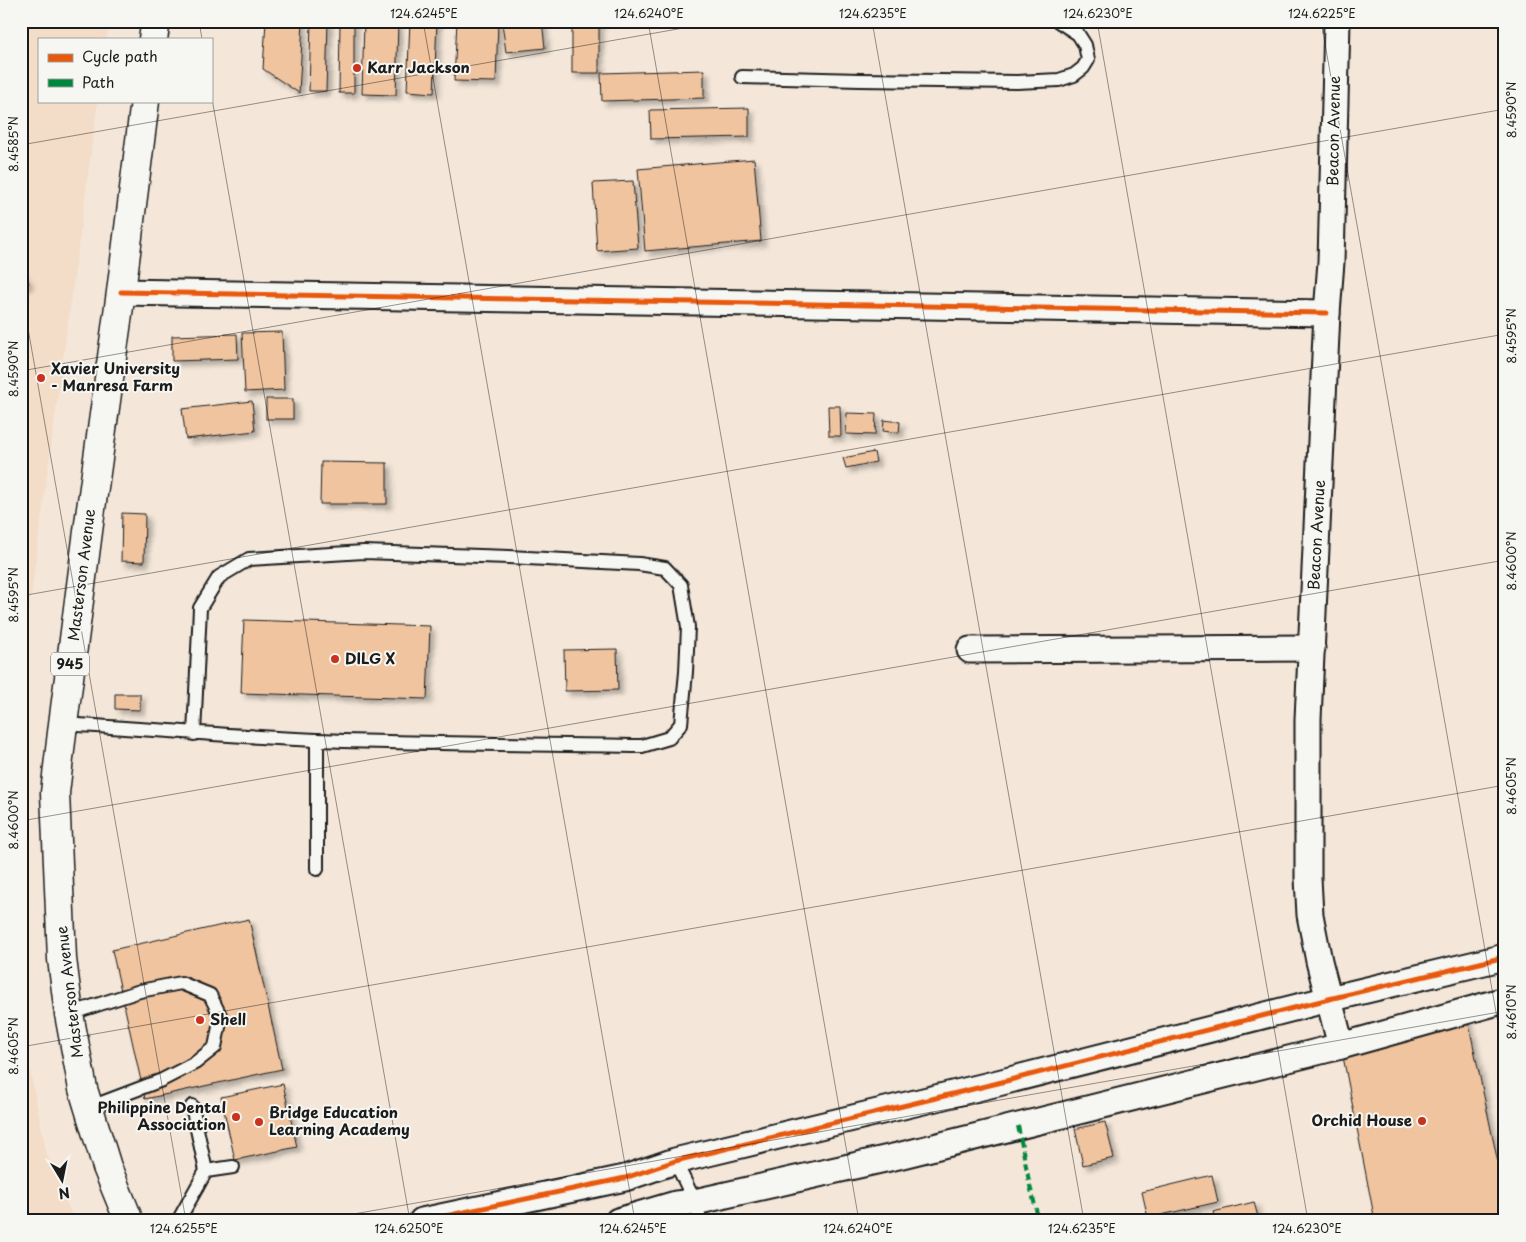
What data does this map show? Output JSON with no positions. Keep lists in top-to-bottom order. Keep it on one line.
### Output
{"streets":{"main road":["Masterson Avenue","945"],"street":["Beacon Avenue"]},"places":["Karr Jackson","Xavier University - Manresa Farm","DILG X","Shell","Philippine Dental Association","Orchid House","Bridge Education Learning Academy"],"legend":["Cycle path","Path"],"north":"bottom","coordinates":["124.6245°E","124.6240°E","124.6235°E","124.6230°E","124.6225°E","8.4590°N","8.4585°N","8.4595°N","8.4600°N","8.4605°N","8.4610°N","124.6255°E","124.6250°E"]}
